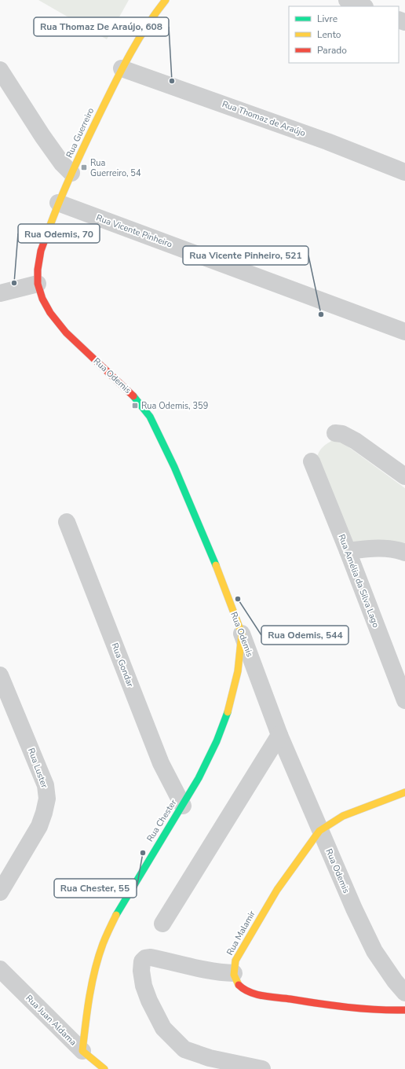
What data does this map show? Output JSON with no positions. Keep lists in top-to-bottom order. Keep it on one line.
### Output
{"streets":{"street":["Rua Thomaz de Araújo","Rua Guerreiro","Rua Vicente Pinheiro","Rua Odemis","Rua Amélia da Silva Lago","Rua Gondar","Rua Luster","Rua Chester","Rua Malamir","Rua Juan Aldama"]},"crossings":[["Rua Thomaz de Araújo","Rua Guerreiro"],["Rua Guerreiro","Rua Vicente Pinheiro"],["Rua Guerreiro","Rua Odemis"],["Rua Odemis","Rua Chester"],["Rua Odemis","Rua Malamir"],["Rua Gondar","Rua Chester"],["Rua Chester","Rua Juan Aldama"]],"places":{"other":["Rua Thomaz De Araújo, 608","Rua Odemis, 70","Rua Vicente Pinheiro, 521","Rua Odemis, 544","Rua Chester, 55"],"transit":["Rua Guerreiro, 54","Rua Odemis, 359"]},"legend":["Livre","Lento","Parado"]}
